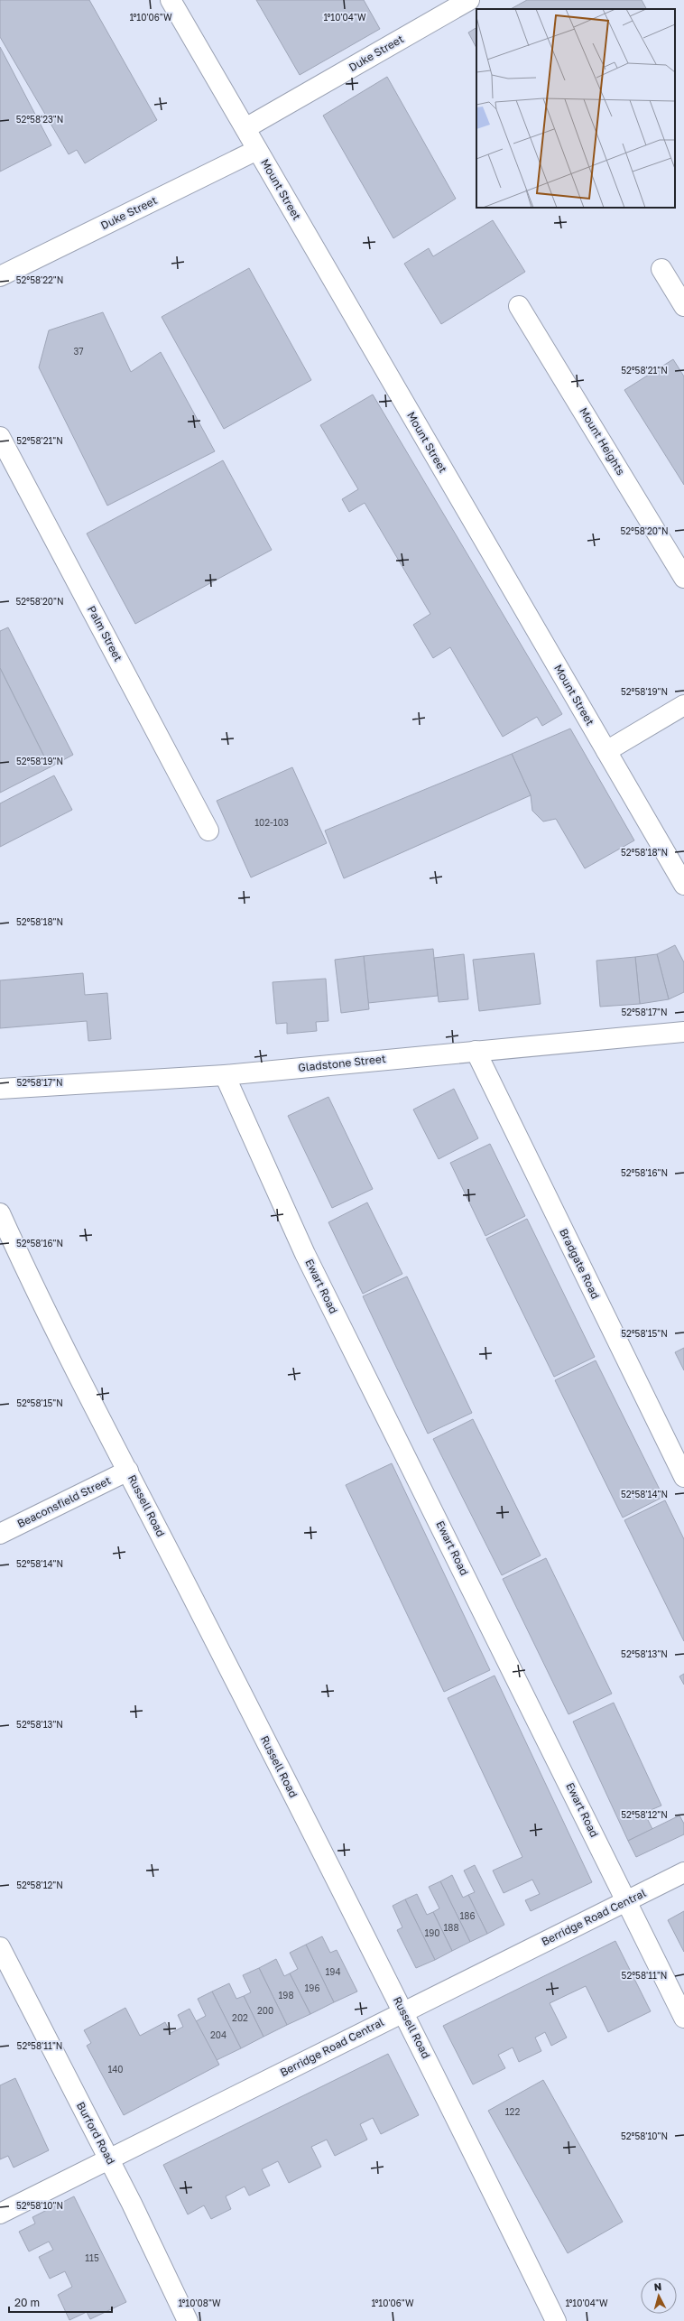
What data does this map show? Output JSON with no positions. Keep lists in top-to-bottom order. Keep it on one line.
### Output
{"streets":{"street":["Duke Street","Mount Street","Mount Heights","Palm Street","Gladstone Street","Bradgate Road","Ewart Road","Beaconsfield Street","Russell Road","Berridge Road Central","Burford Road"]},"crossings":[["Duke Street","Mount Street"],["Gladstone Street","Bradgate Road"],["Gladstone Street","Ewart Road"],["Ewart Road","Berridge Road Central"],["Beaconsfield Street","Russell Road"],["Russell Road","Berridge Road Central"],["Berridge Road Central","Burford Road"]],"house_numbers":["37","102-103","186","188","190","194","196","198","200","202","204","140","122","115"],"scale_bar":"20 m","north":"top","coordinates":["1°10'06\"W","1°10'04\"W","52°58'23\"N","52°58'22\"N","52°58'21\"N","52°58'20\"N","52°58'19\"N","52°58'18\"N","52°58'17\"N","52°58'16\"N","52°58'15\"N","52°58'14\"N","52°58'13\"N","52°58'12\"N","52°58'11\"N","52°58'10\"N","1°10'08\"W"]}
